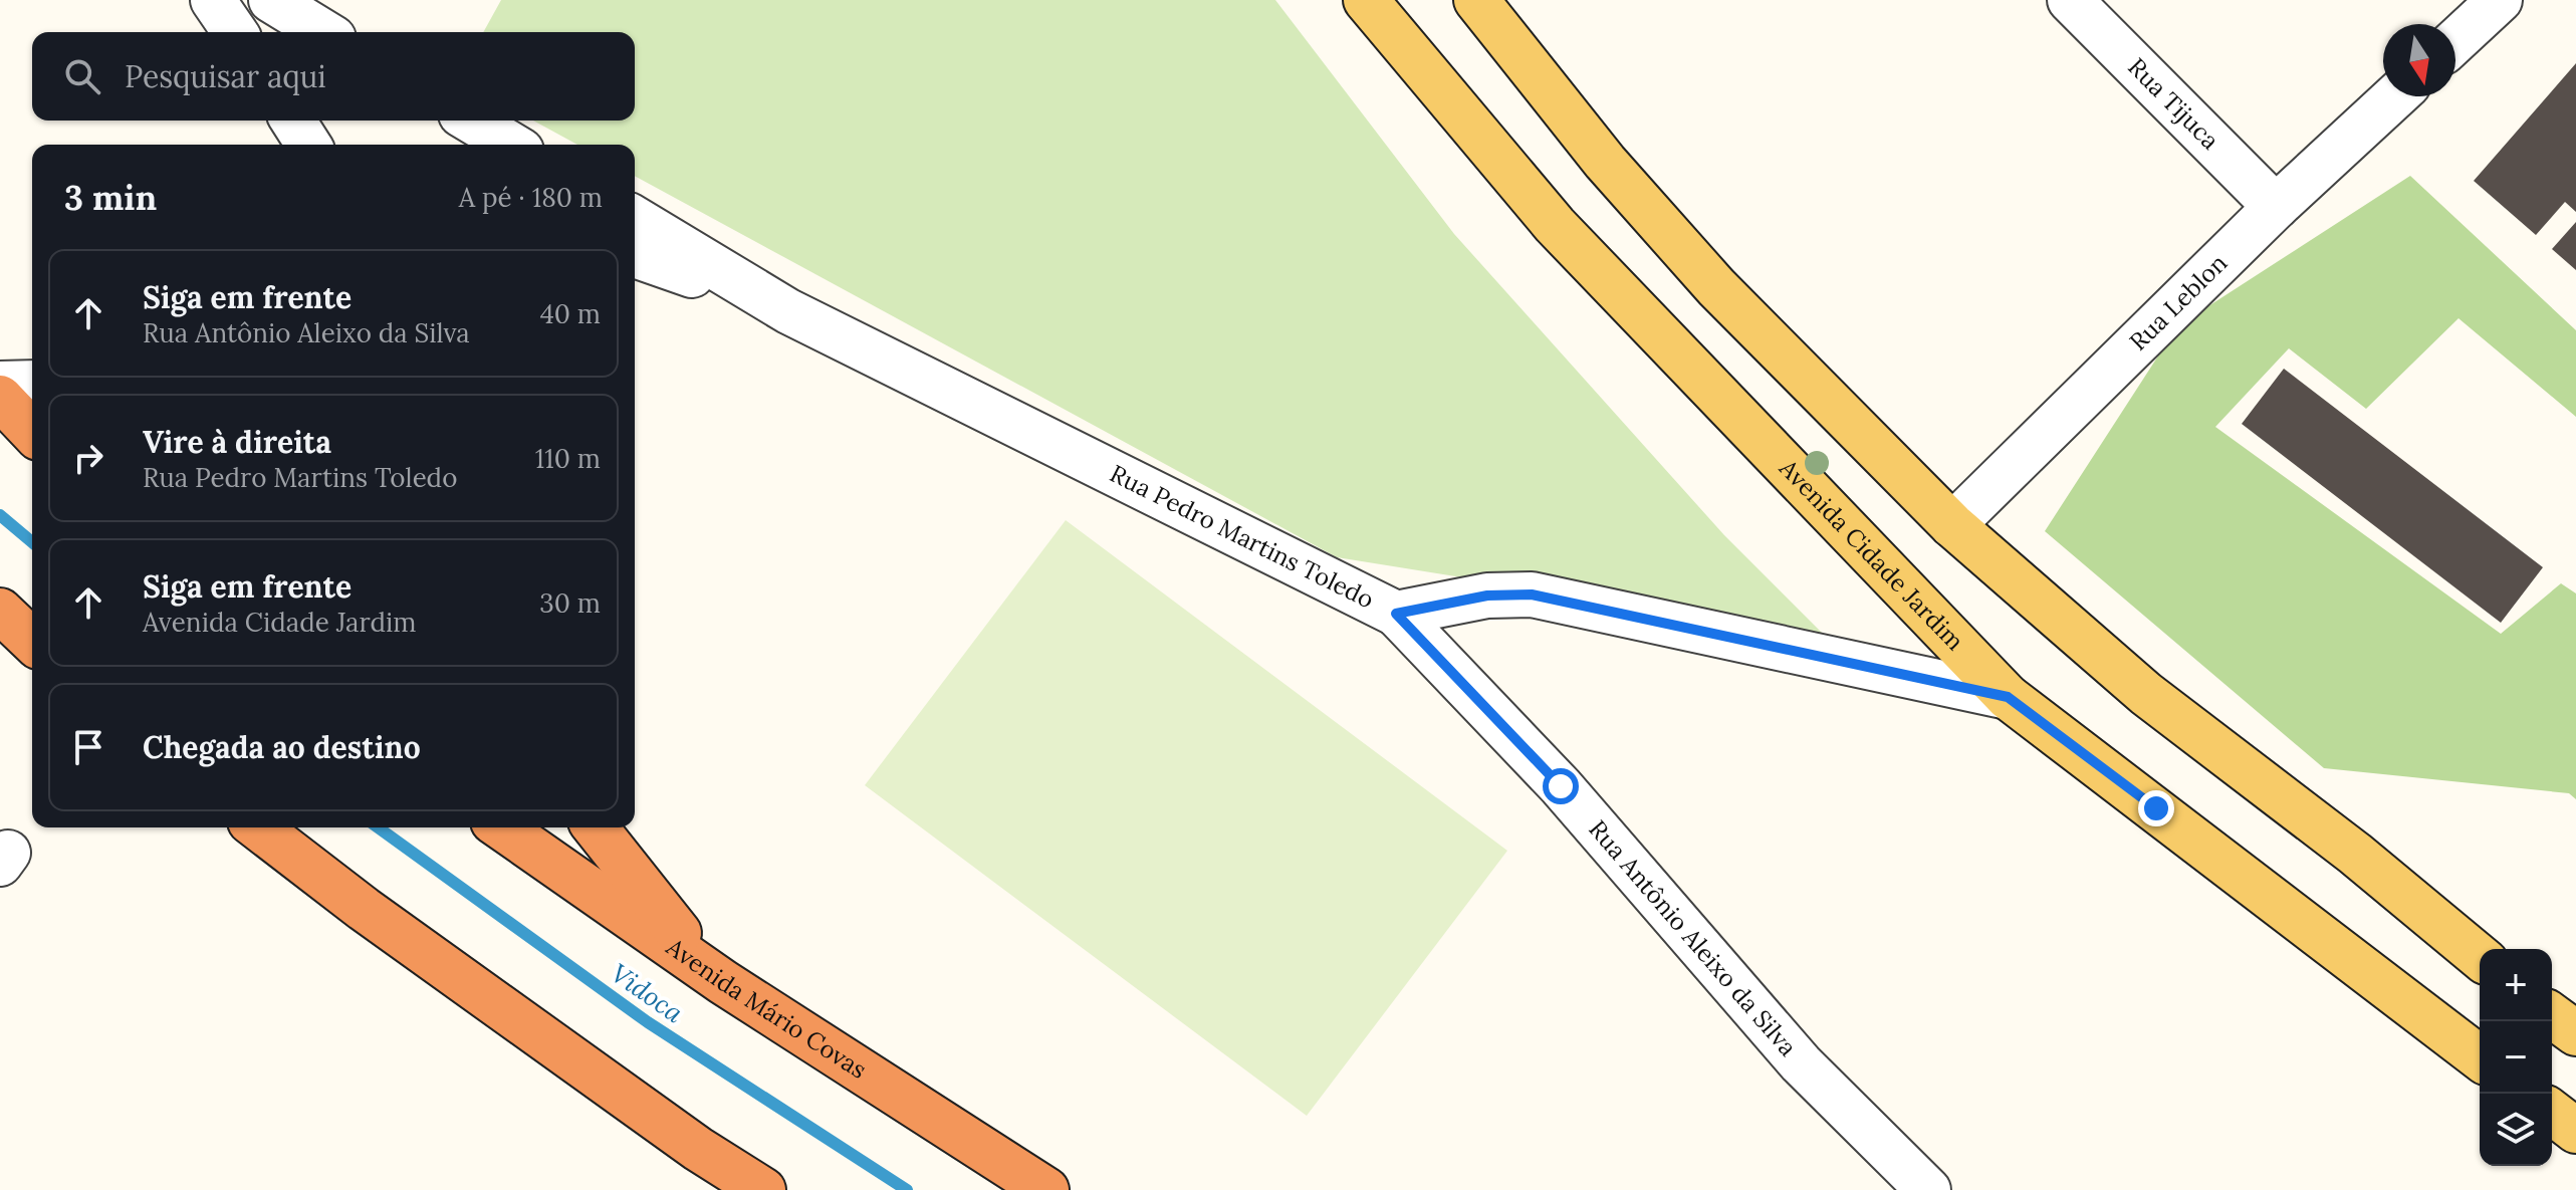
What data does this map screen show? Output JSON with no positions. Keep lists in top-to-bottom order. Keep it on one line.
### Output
{"streets":{"highway":["Avenida Mário Covas"],"main road":["Avenida Cidade Jardim"],"street":["Rua Tijuca","Rua Leblon","Rua Pedro Martins Toledo","Rua Antônio Aleixo da Silva"]},"crossings":[["Rua Tijuca","Rua Leblon"],["Rua Pedro Martins Toledo","Avenida Cidade Jardim"],["Rua Pedro Martins Toledo","Rua Antônio Aleixo da Silva"]],"water":["Vidoca"],"north":"bottom","page":{"search":"Pesquisar aqui","heading":["3 min","A pé · 180 m"],"list":[["Siga em frente","Rua Antônio Aleixo da Silva","40 m"],["Vire à direita","Rua Pedro Martins Toledo","110 m"],["Siga em frente","Avenida Cidade Jardim","30 m"],"Chegada ao destino"],"map_buttons":["+","−"]}}
